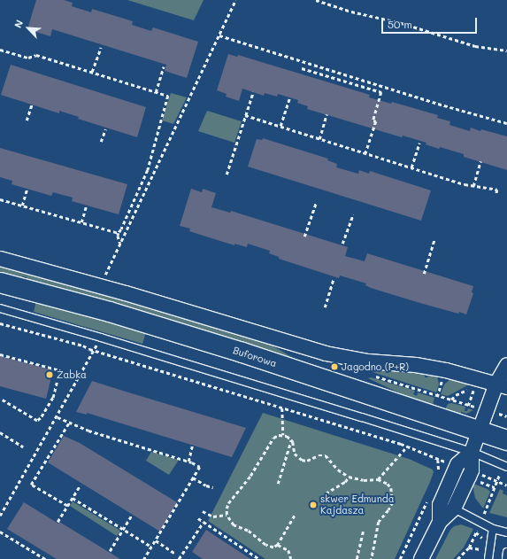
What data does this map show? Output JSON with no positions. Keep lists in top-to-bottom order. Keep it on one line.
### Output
{"streets":{"main road":["Buforowa"]},"places":["Jagodno (P+R)","Żabka","skwer Edmunda Kajdasza"],"scale_bar":"50 m","north":"top left"}
